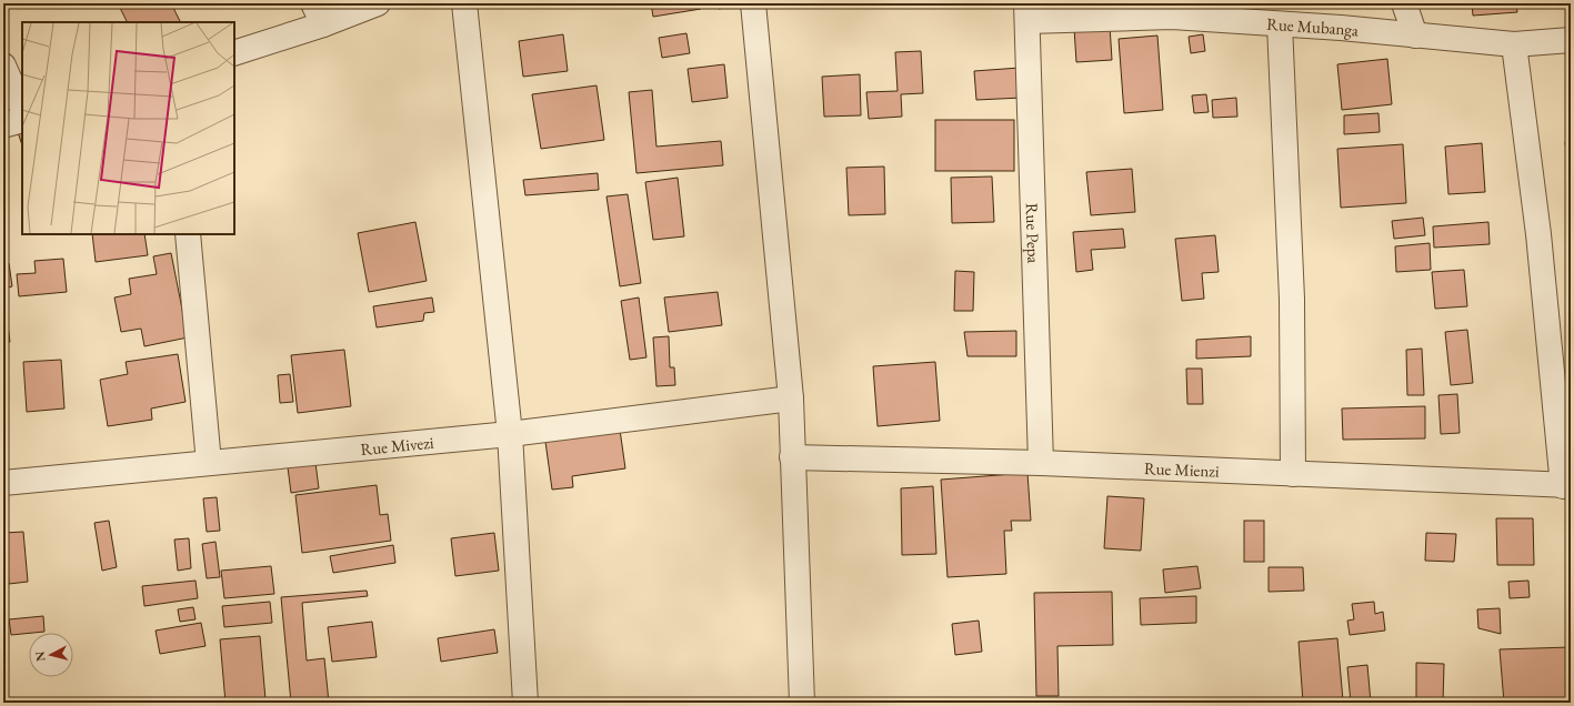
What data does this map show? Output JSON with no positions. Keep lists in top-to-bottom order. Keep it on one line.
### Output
{"streets":{"street":["Rue Mubanga","Rue Pepa","Rue Mivezi","Rue Mienzi"]},"crossings":[["Rue Mubanga","Rue Pepa"],["Rue Pepa","Rue Mienzi"]],"north":"left"}
